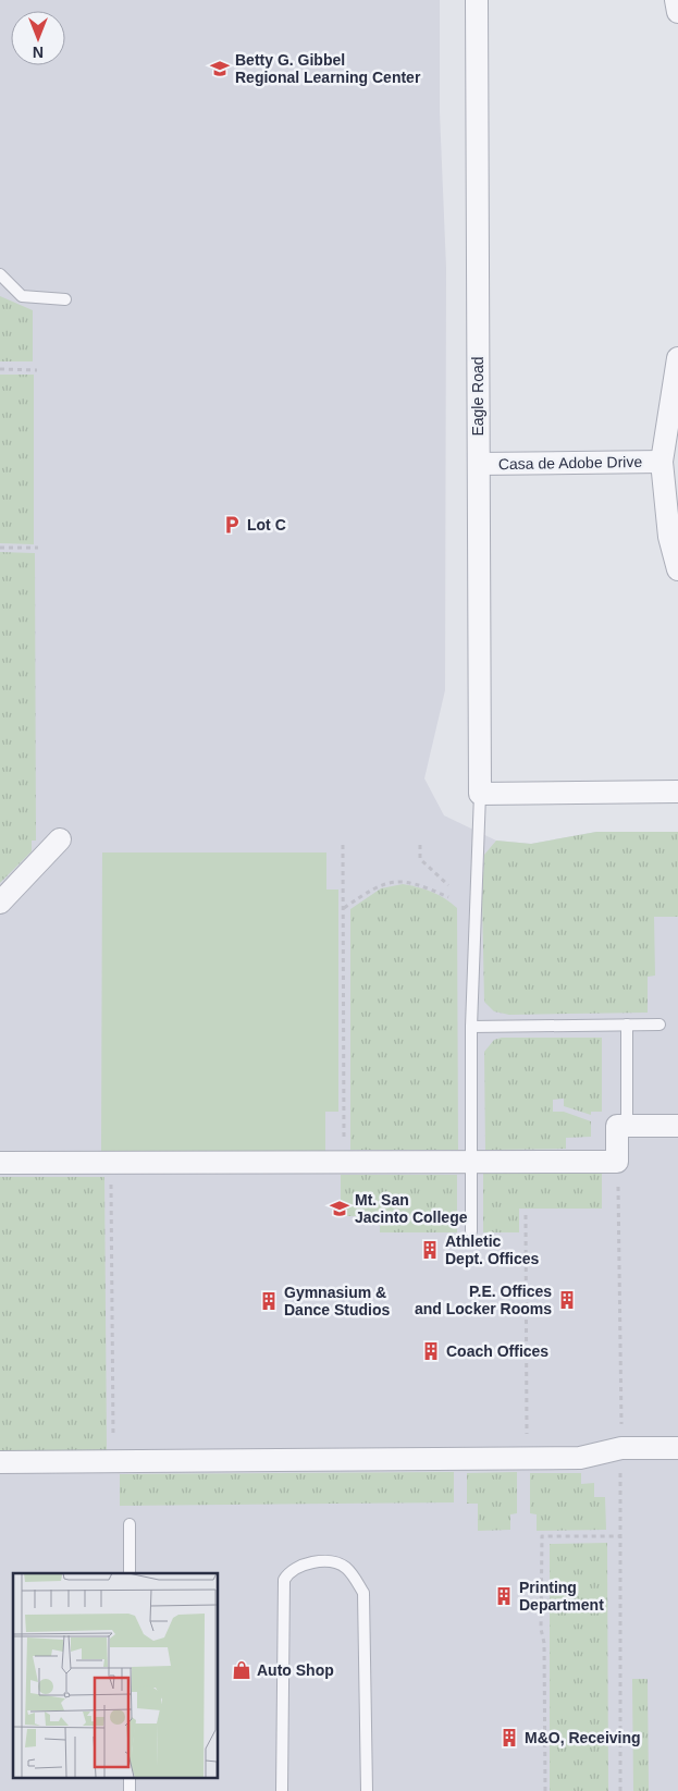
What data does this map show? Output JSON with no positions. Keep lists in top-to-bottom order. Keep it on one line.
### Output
{"streets":{"street":["Eagle Road","Casa de Adobe Drive"]},"crossings":[["Eagle Road","Casa de Adobe Drive"]],"places":{"school or university":["Betty G. Gibbel Regional Learning Center","Mt. San Jacinto College"],"parking":["Lot C"],"building":["Athletic Dept. Offices","P.E. Offices and Locker Rooms","Gymnasium & Dance Studios","Coach Offices","Printing Department","M&O, Receiving"],"shop":["Auto Shop"]},"north":"bottom"}
